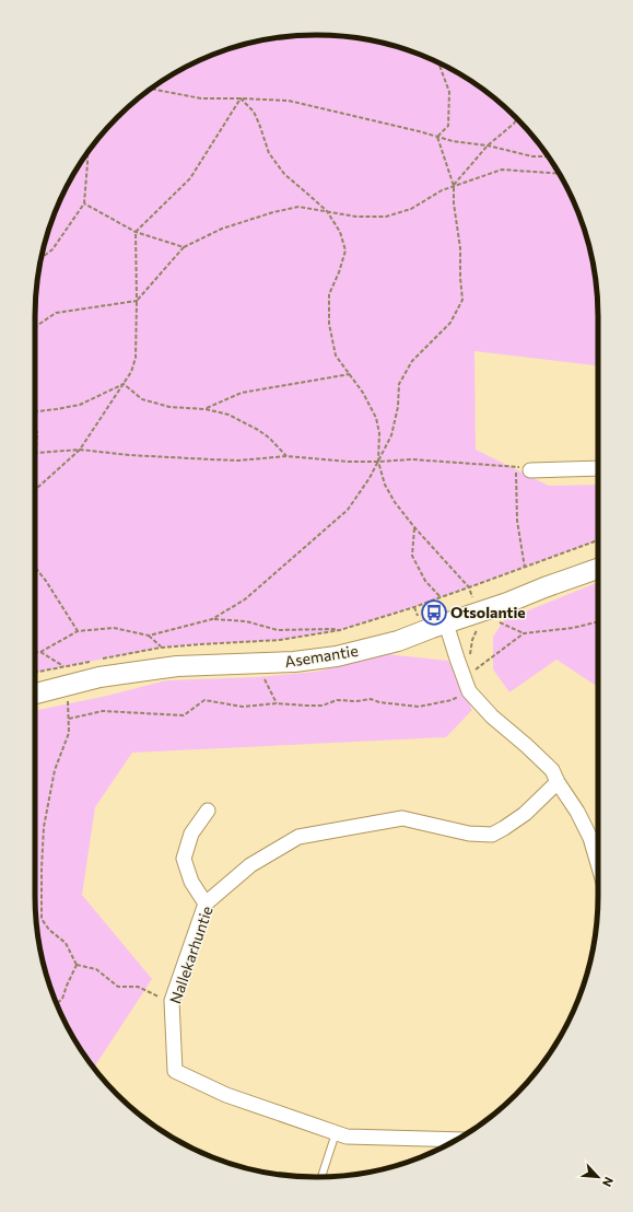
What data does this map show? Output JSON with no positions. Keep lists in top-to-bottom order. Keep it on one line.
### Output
{"streets":{"main road":["Asemantie"],"street":["Nallekarhuntie"]},"places":{"bus stop":["Otsolantie"]},"north":"bottom right"}
